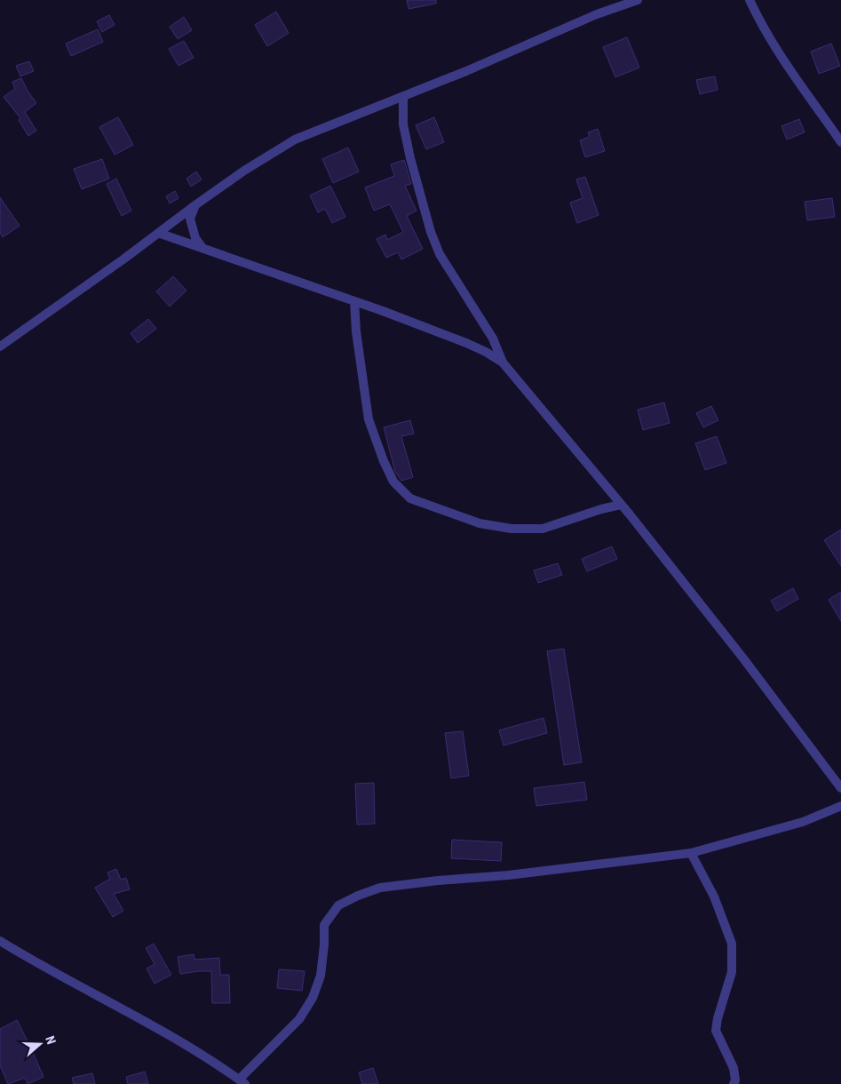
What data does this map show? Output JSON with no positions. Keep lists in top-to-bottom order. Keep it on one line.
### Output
{"north":"right"}
